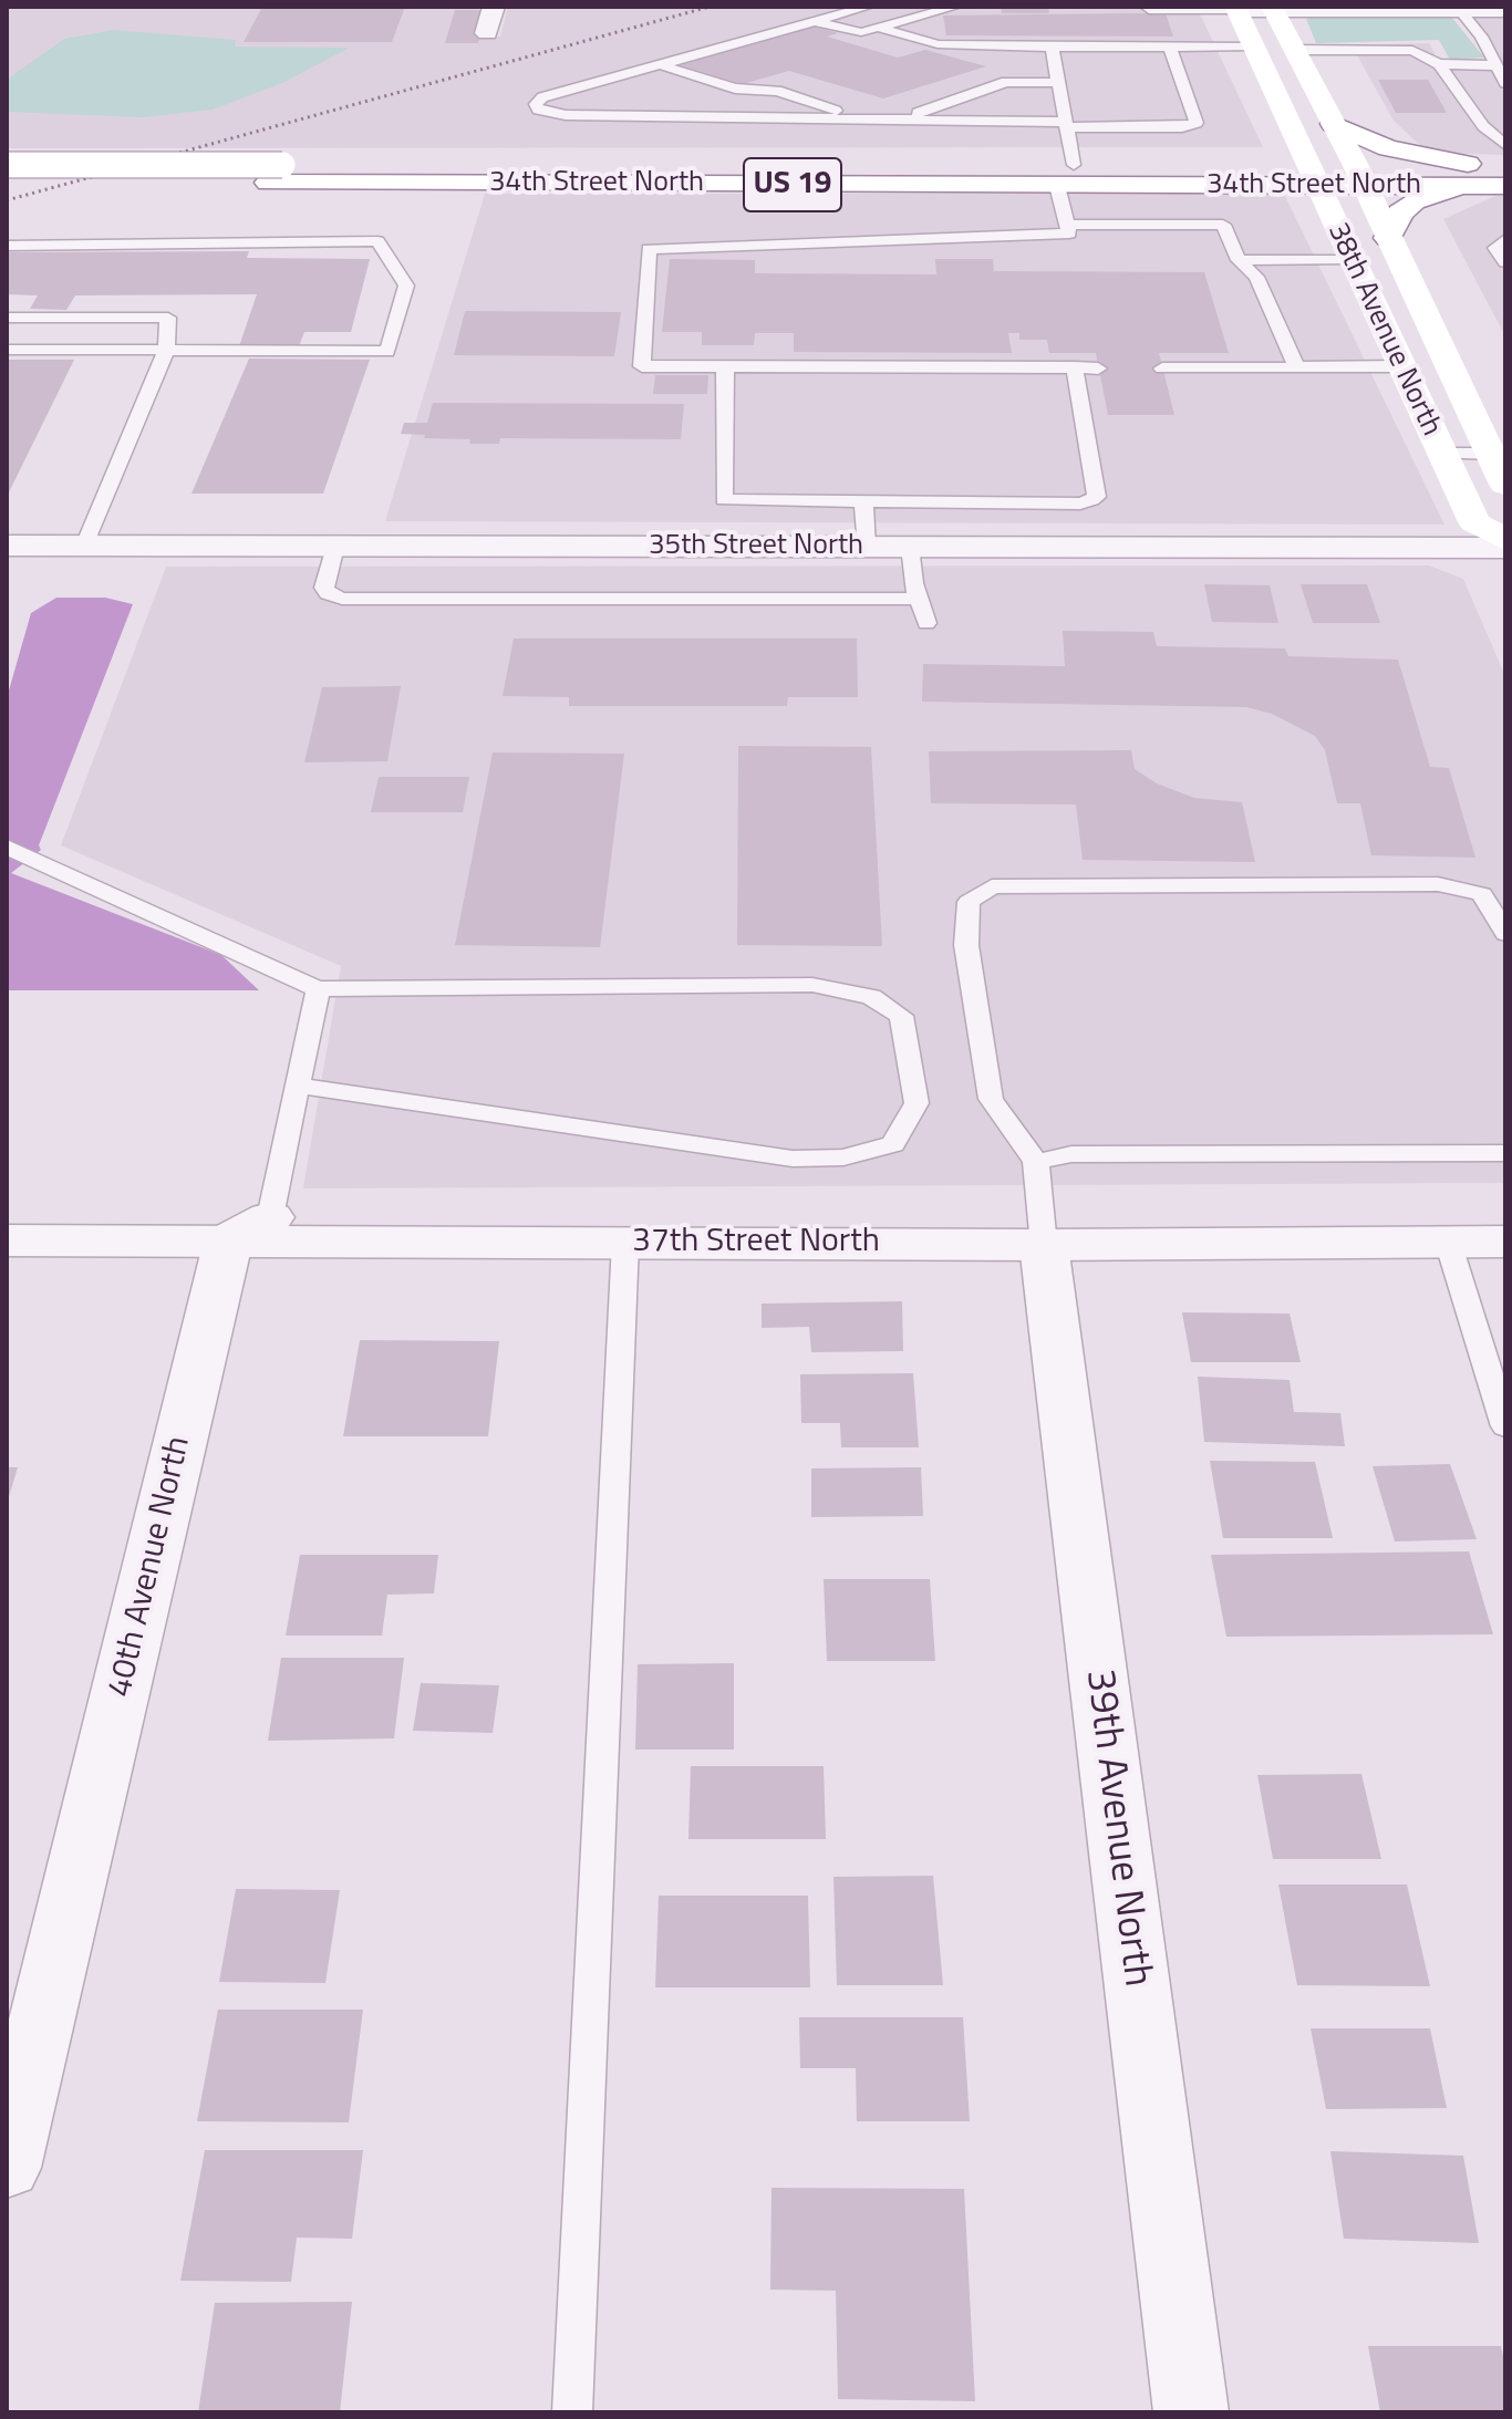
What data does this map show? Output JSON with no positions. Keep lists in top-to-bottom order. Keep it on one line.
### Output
{"streets":{"main road":["34th Street North","US 19","38th Avenue North"],"street":["35th Street North","37th Street North","40th Avenue North","39th Avenue North"]},"crossings":[["34th Street North","38th Avenue North"],["37th Street North","40th Avenue North"],["37th Street North","39th Avenue North"]]}
